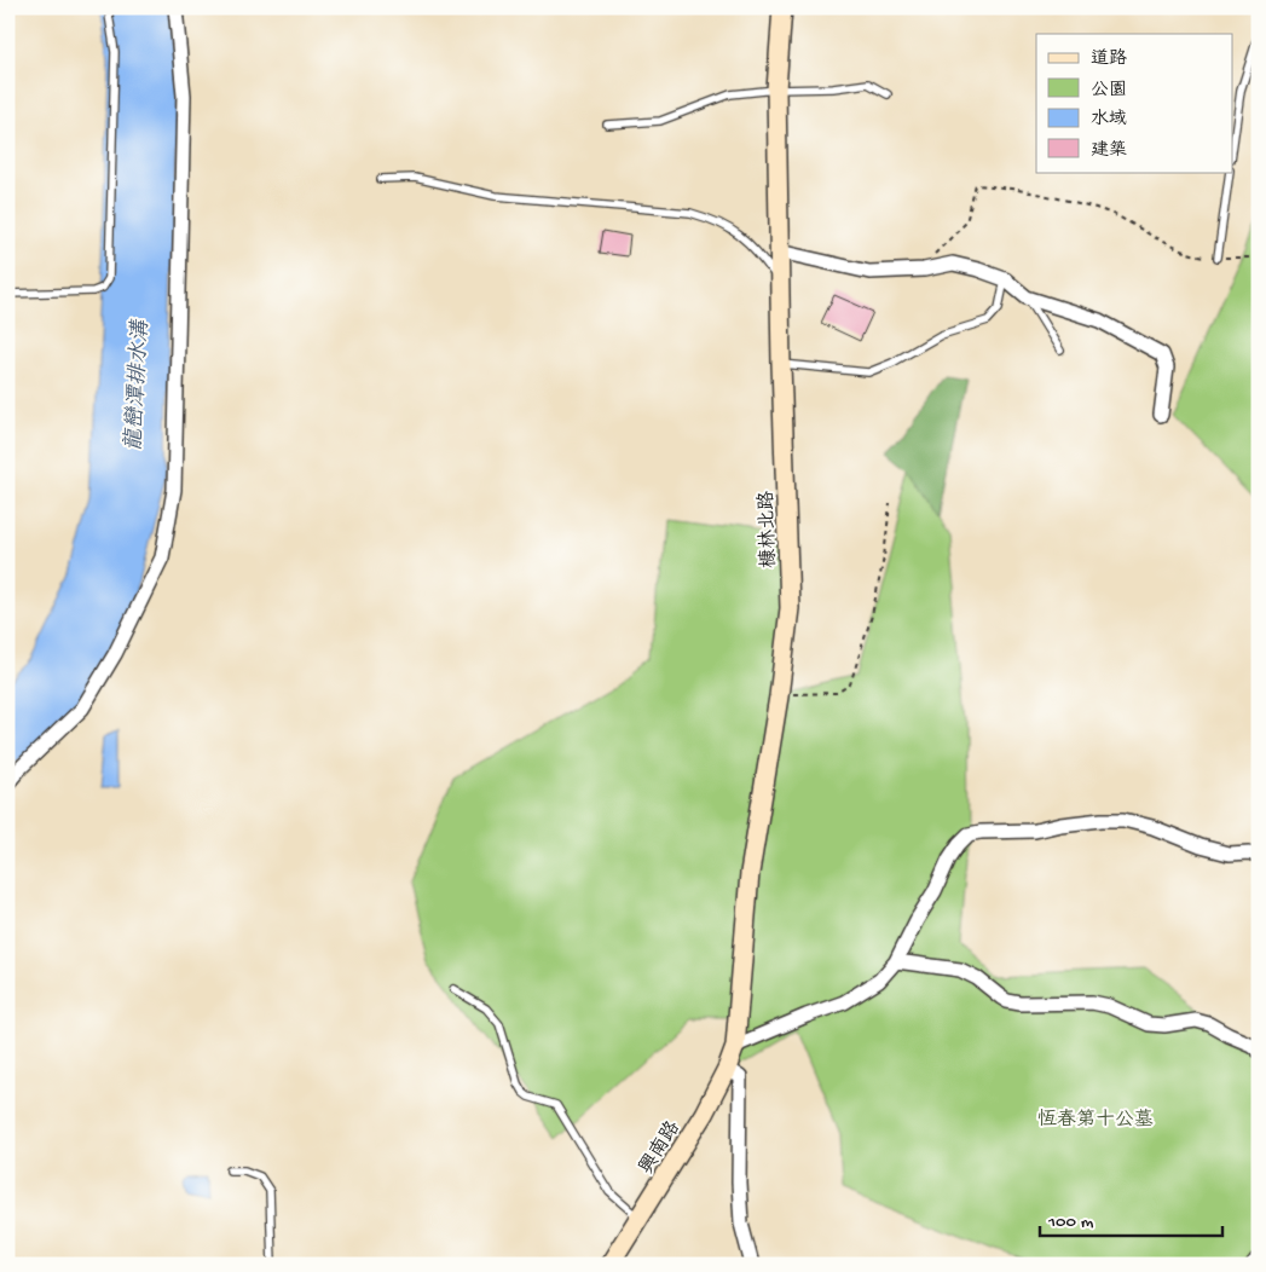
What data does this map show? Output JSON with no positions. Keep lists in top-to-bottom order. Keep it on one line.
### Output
{"streets":{"street":["槺林北路","興南路"]},"crossings":[["槺林北路","興南路"]],"water":["龍巒潭排水溝"],"parks":["恆春第十公墓"],"legend":["道路","公園","水域","建築"],"scale_bar":"100 m"}
